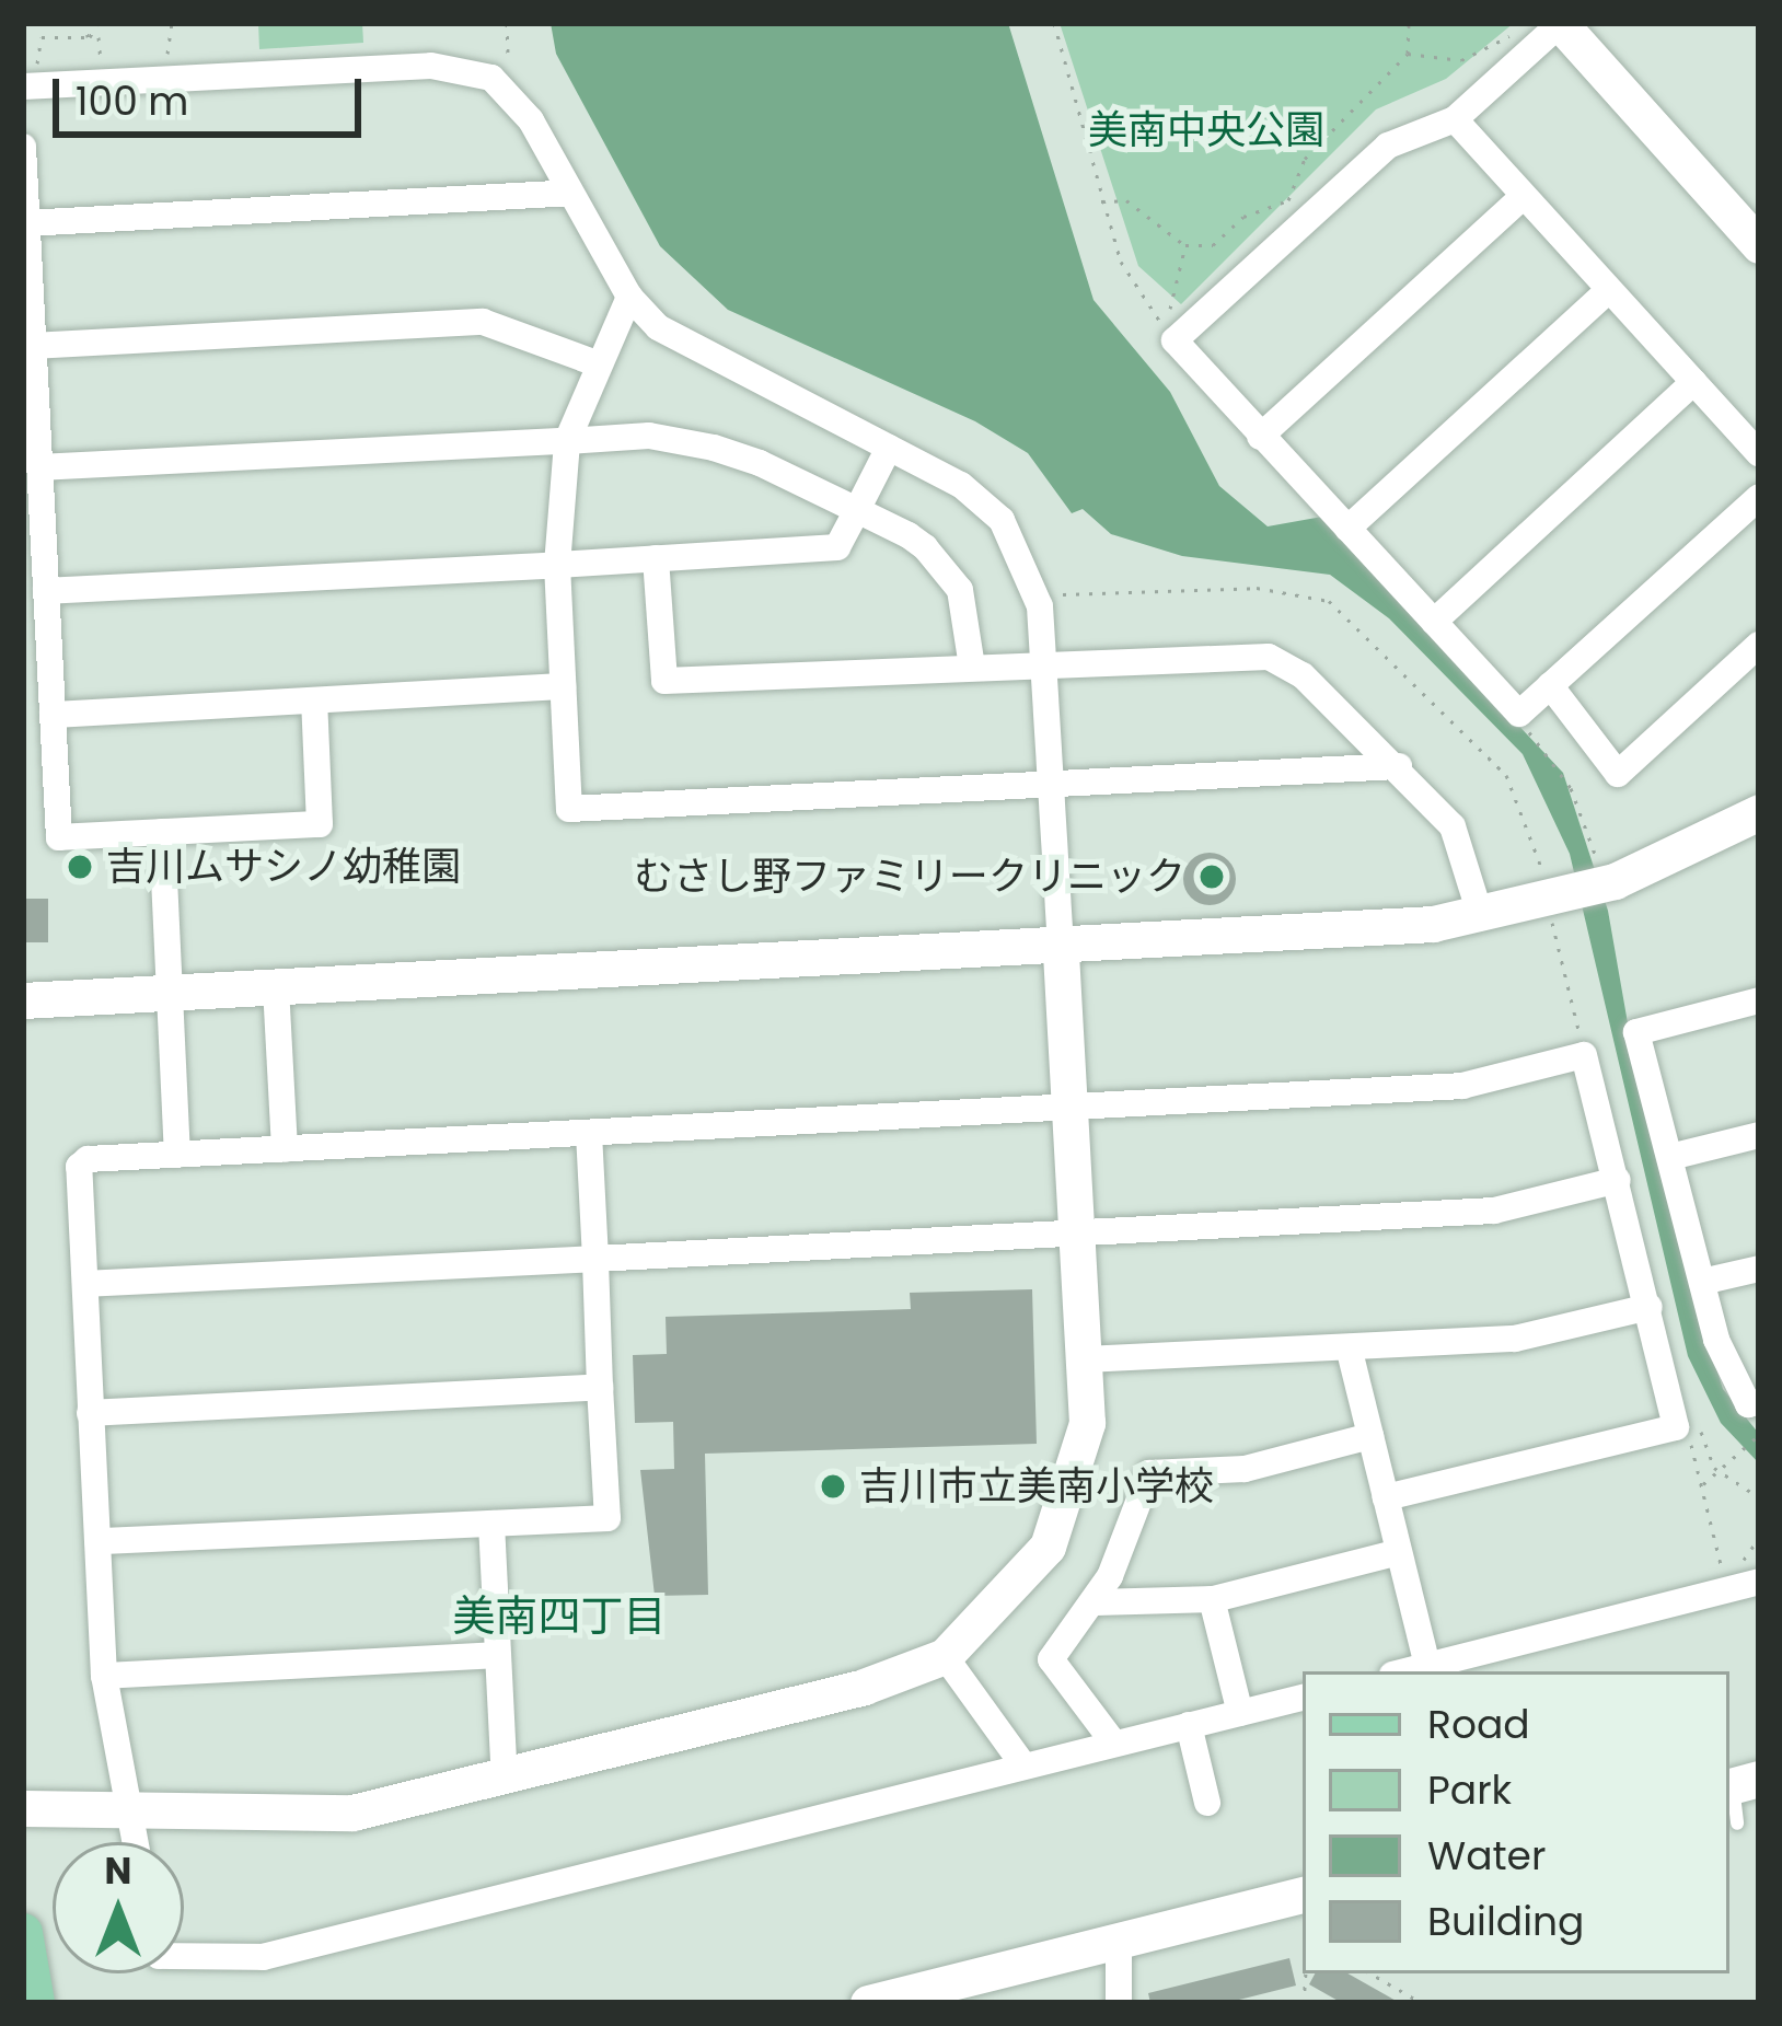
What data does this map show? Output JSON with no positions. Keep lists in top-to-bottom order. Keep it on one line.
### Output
{"districts":["美南四丁目"],"parks":["美南中央公園"],"places":["吉川ムサシノ幼稚園","むさし野ファミリークリニック","吉川市立美南小学校"],"legend":["Road","Park","Water","Building"],"scale_bar":"100 m","north":"top"}
